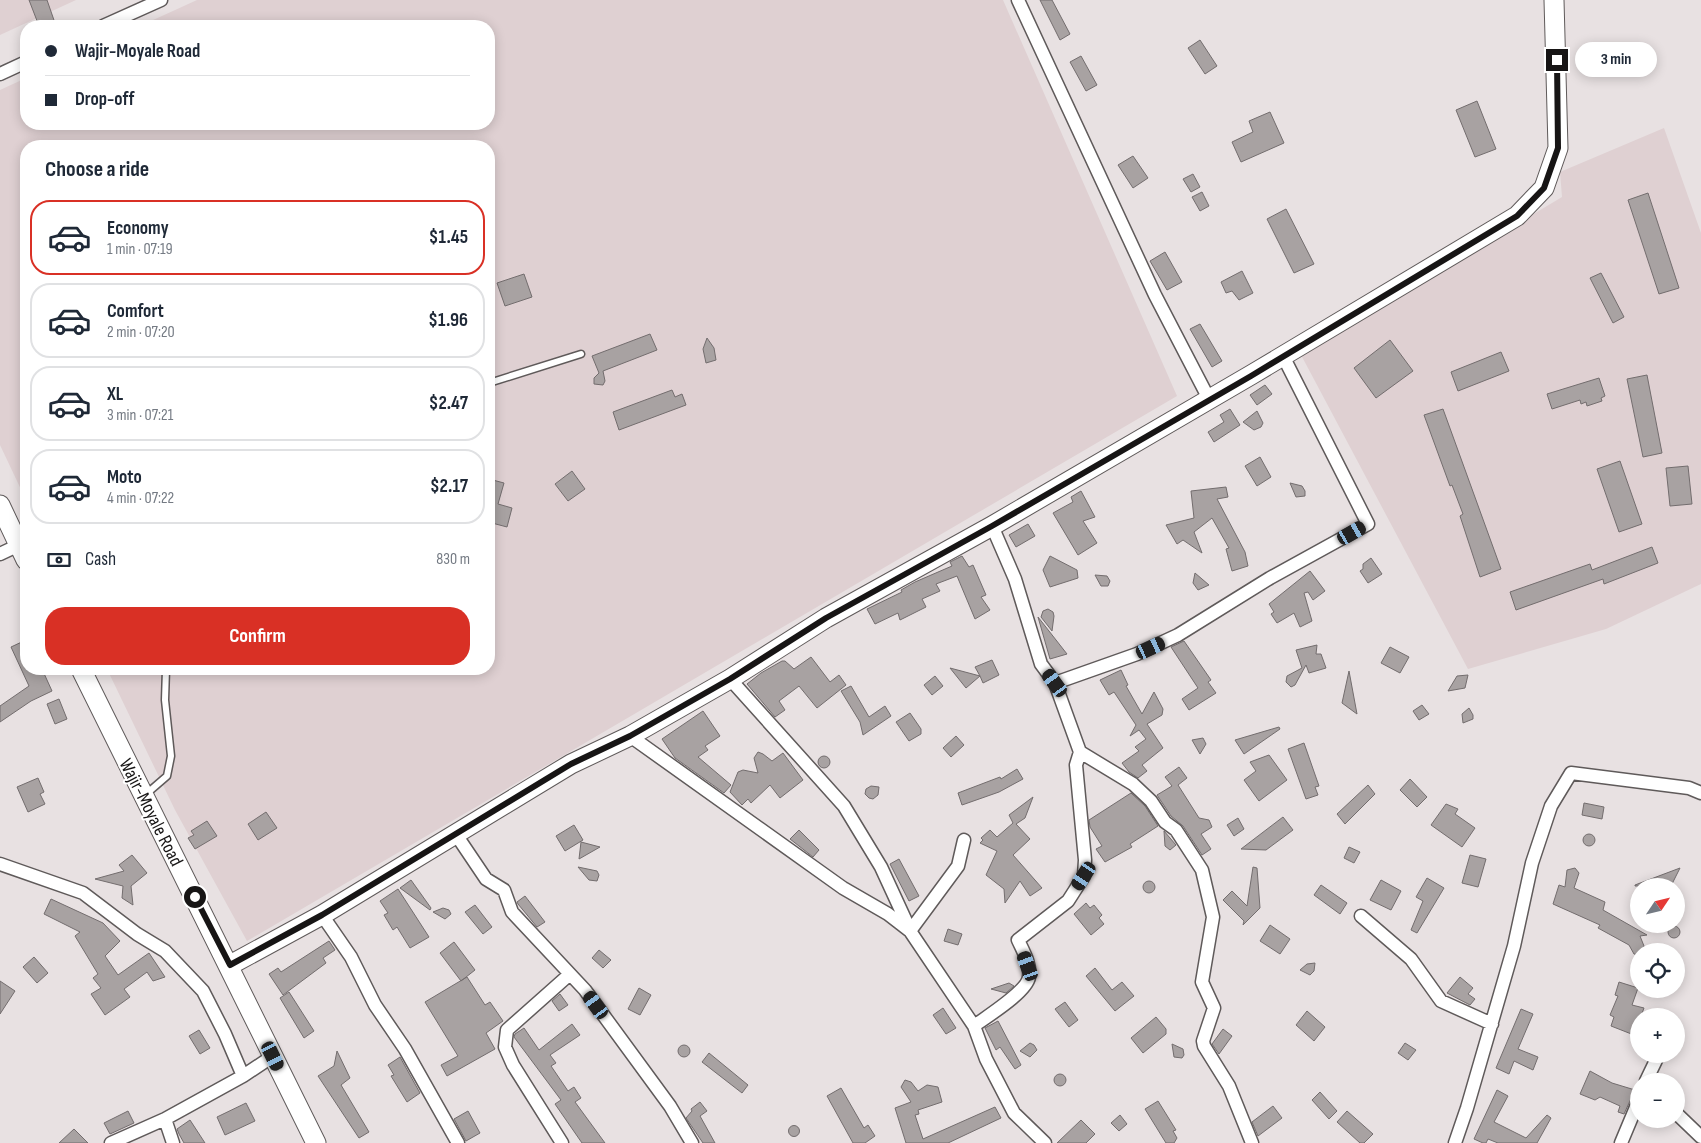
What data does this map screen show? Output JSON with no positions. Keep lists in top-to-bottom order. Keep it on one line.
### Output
{"streets":{"street":["Wajir-Moyale Road"]},"north":"top right","page":{"banner":["Wajir-Moyale Road","Drop-off"],"bubble":"3 min","heading":"Choose a ride","list":[{"name":"Economy","note":"1 min · 07:19","value":"$1.45"},{"name":"Comfort","note":"2 min · 07:20","value":"$1.96"},{"name":"XL","note":"3 min · 07:21","value":"$2.47"},{"name":"Moto","note":"4 min · 07:22","value":"$2.17"}],"pay":["Cash","830 m"],"buttons":"Confirm","map_buttons":["+","−"]}}
